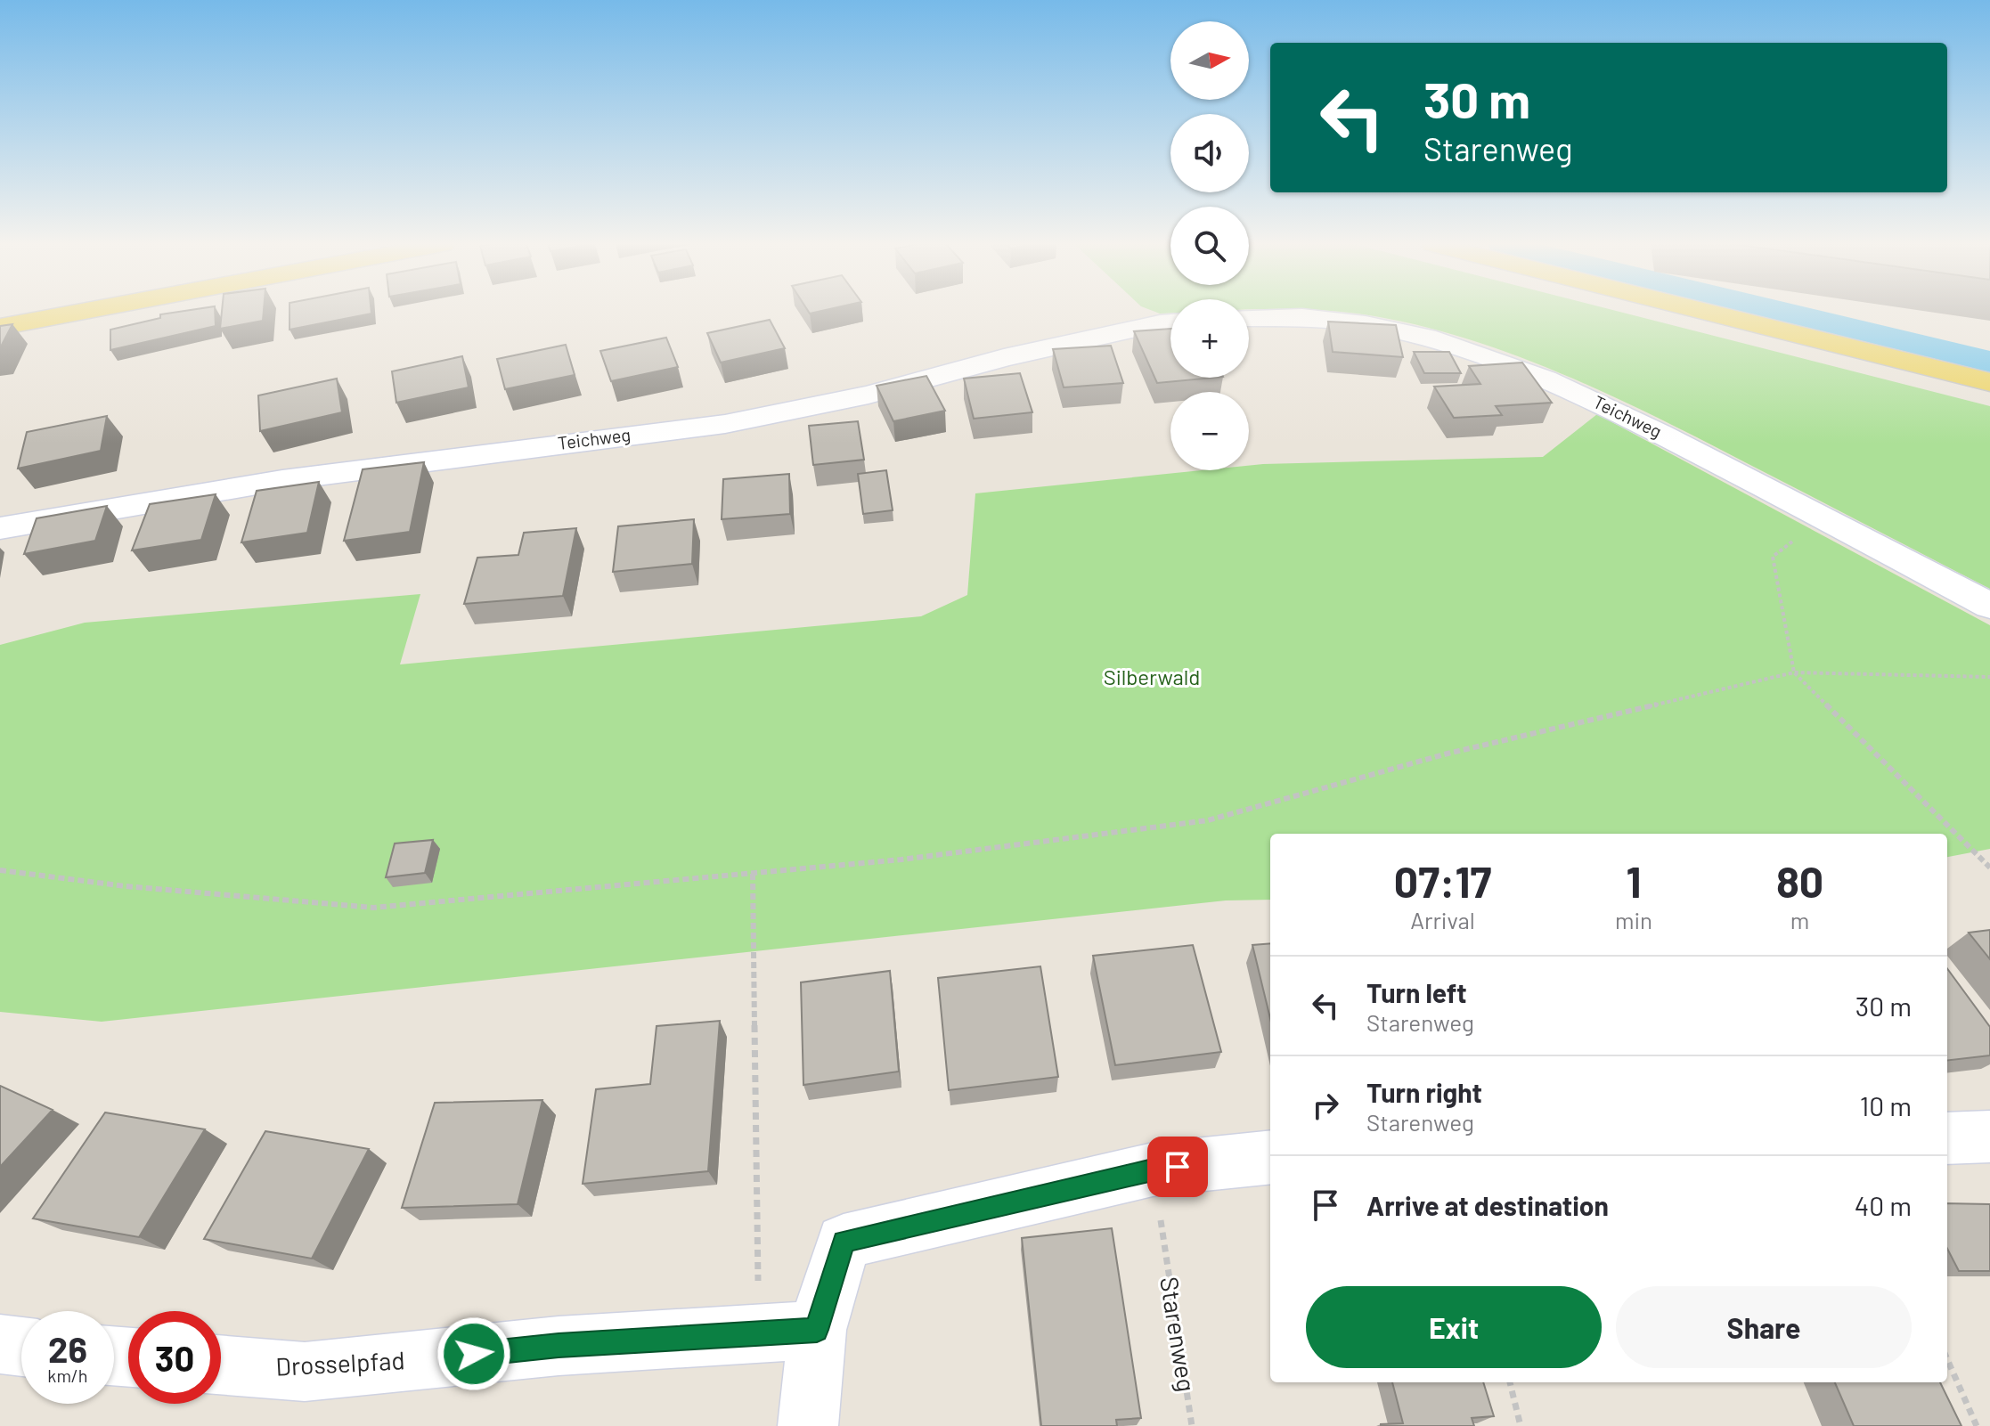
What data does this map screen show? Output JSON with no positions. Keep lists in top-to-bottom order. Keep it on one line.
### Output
{"streets":{"street":["Teichweg","Drosselpfad"],"path":["Starenweg"]},"parks":["Silberwald"],"north":"right","page":{"map_buttons":["+","−"],"turn":["30 m","Starenweg"],"eta":["07:17","Arrival","1","min","80","m"],"list":[{"name":"Turn left","note":"Starenweg","value":"30 m"},{"name":"Turn right","note":"Starenweg","value":"10 m"},{"name":"Arrive at destination","value":"40 m"}],"buttons":["Exit","Share"],"speed":"26 km/h","limit":"30"}}
